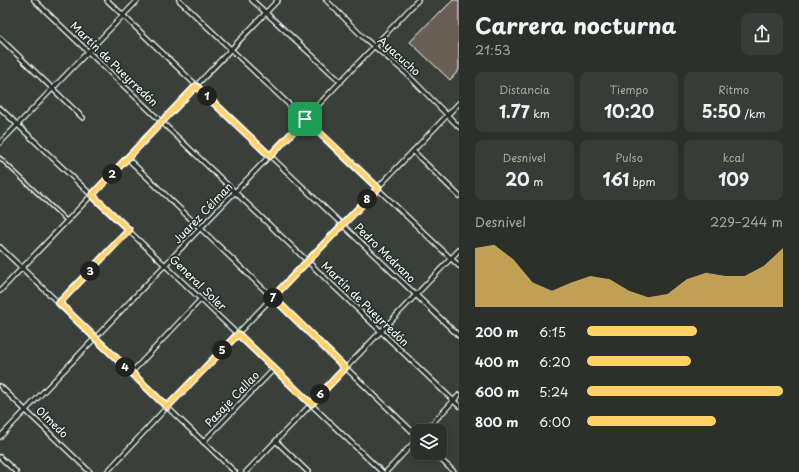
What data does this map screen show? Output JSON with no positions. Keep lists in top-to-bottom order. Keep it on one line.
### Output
{"streets":{"street":["Ayacucho","Martín de Pueyrredón","Juarez Célman","Pedro Medrano","General Soler","Pasaje Callao","Olmedo"]},"crossings":[["Ayacucho","Juarez Célman"],["Martín de Pueyrredón","Juarez Célman"],["Juarez Célman","Pedro Medrano"],["Juarez Célman","General Soler"],["Juarez Célman","Olmedo"],["General Soler","Pasaje Callao"]],"page":{"heading":["Carrera nocturna","21:53"],"stats":[["Distancia","1.77 km"],["Tiempo","10:20"],["Ritmo","5:50 /km"],["Desnivel","20 m"],["Pulso","161 bpm"],["kcal","109"]],"pins":["1","2","8","3","7","5","4","6"],"chart":["Desnivel","229–244 m"],"list":[{"name":"200 m","note":"6:15"},{"name":"400 m","note":"6:20"},{"name":"600 m","note":"5:24"},{"name":"800 m","note":"6:00"}]}}
